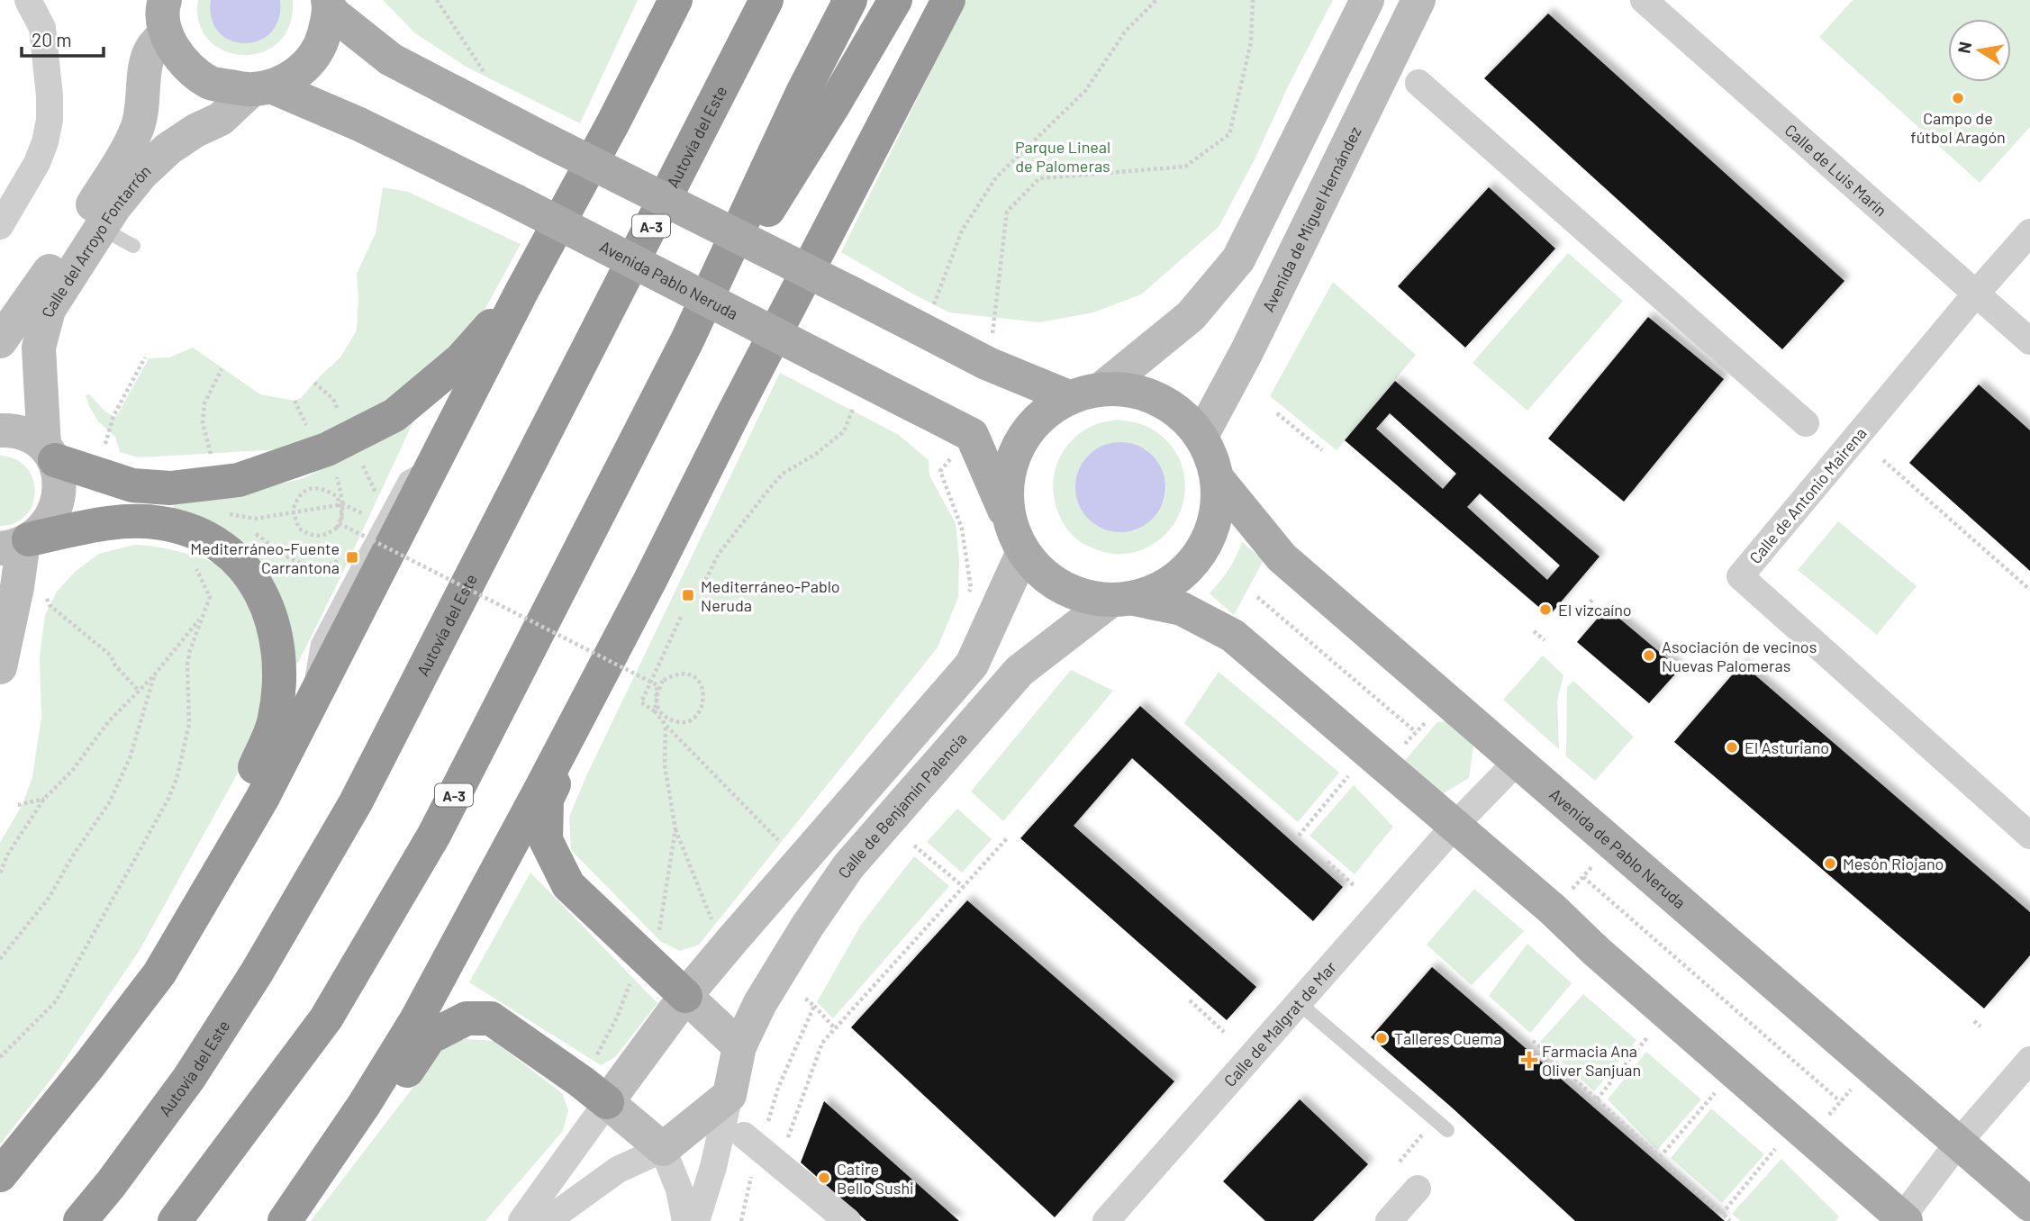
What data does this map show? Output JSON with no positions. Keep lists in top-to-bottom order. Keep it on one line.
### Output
{"streets":{"highway":["Autovía del Este","A-3"],"main road":["Avenida Pablo Neruda","Avenida de Pablo Neruda"],"street":["Calle de Luis Marín","Avenida de Miguel Hernández","Calle del Arroyo Fontarrón","Calle de Antonio Mairena","Calle de Benjamín Palencia","Calle de Malgrat de Mar"]},"crossings":[["Calle de Luis Marín","Calle de Antonio Mairena"],["Avenida de Miguel Hernández","Calle de Benjamín Palencia"],["Avenida de Miguel Hernández","Avenida de Pablo Neruda"],["Calle del Arroyo Fontarrón","Avenida Pablo Neruda"],["Calle de Benjamín Palencia","Avenida de Pablo Neruda"],["Avenida de Pablo Neruda","Calle de Malgrat de Mar"]],"parks":["Parque Lineal de Palomeras"],"places":{"other":["Campo de fútbol Aragón","El vizcaíno","Asociación de vecinos Nuevas Palomeras","El Asturiano","Mesón Riojano","Talleres Cuema","Catire Bello Sushi"],"transit":["Mediterráneo-Fuente Carrantona","Mediterráneo-Pablo Neruda"],"health":["Farmacia Ana Oliver Sanjuan"]},"scale_bar":"20 m","north":"left"}
